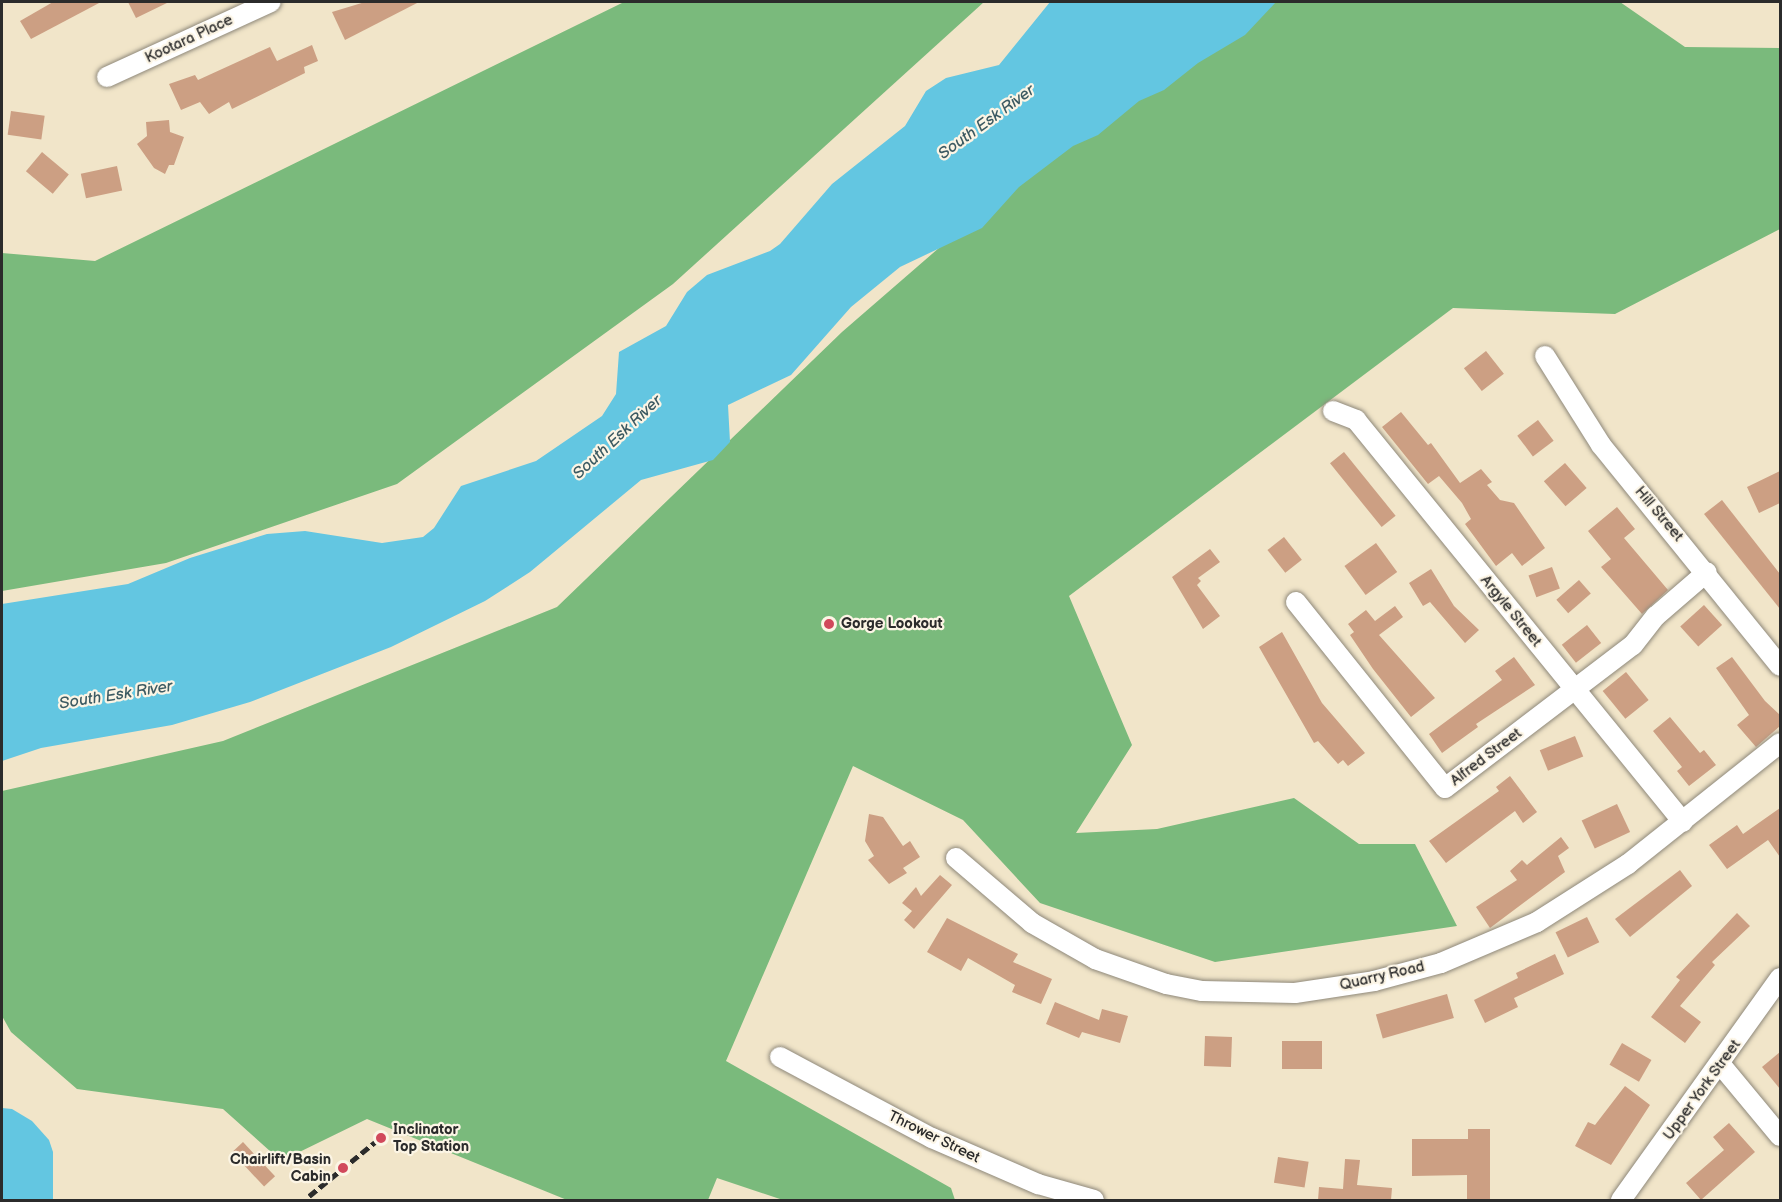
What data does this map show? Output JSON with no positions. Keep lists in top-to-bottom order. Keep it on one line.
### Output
{"streets":{"street":["Kootara Place","Hill Street","Argyle Street","Alfred Street","Quarry Road","Upper York Street","Thrower Street"]},"crossings":[["Hill Street","Alfred Street"],["Argyle Street","Alfred Street"],["Argyle Street","Quarry Road"]],"water":["South Esk River"],"places":["Gorge Lookout","Inclinator Top Station","Chairlift/Basin Cabin"]}
